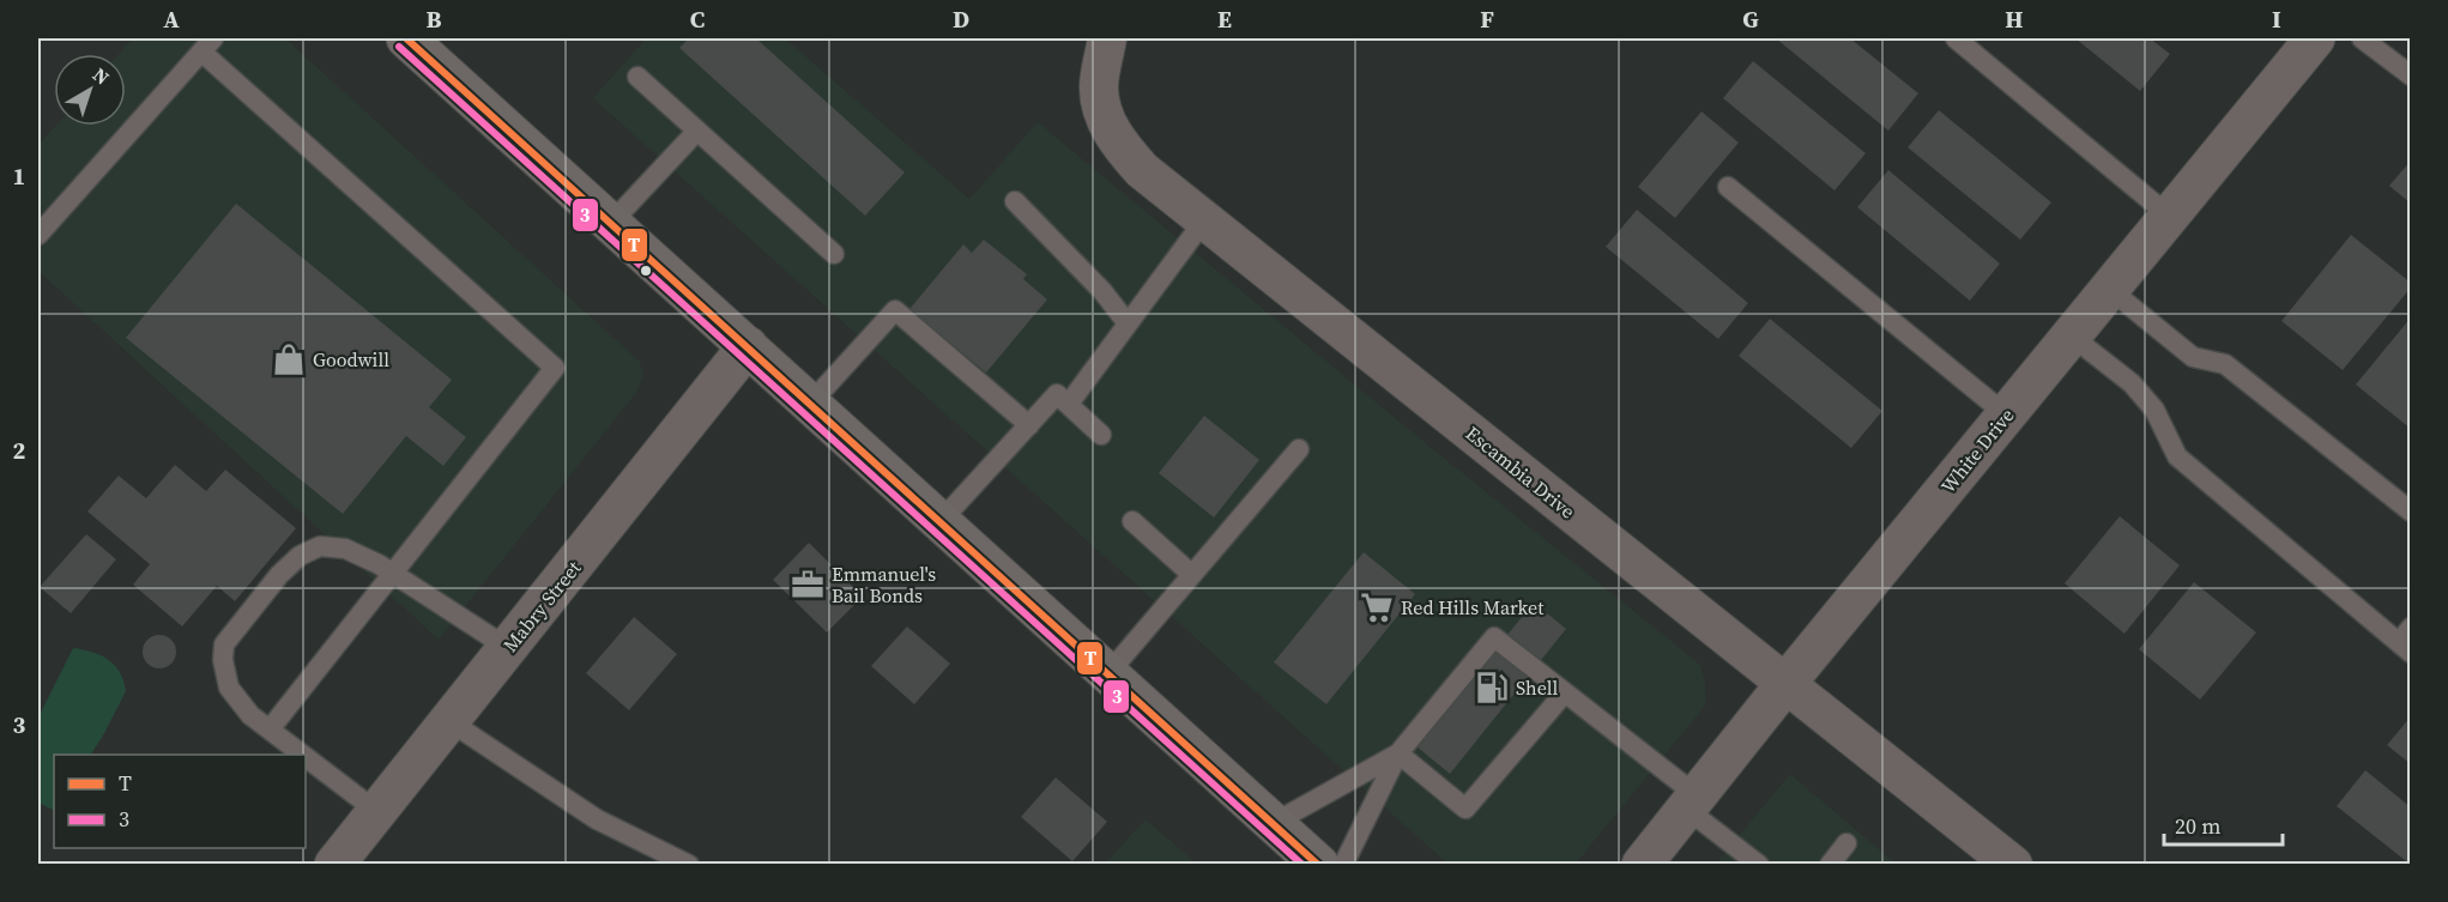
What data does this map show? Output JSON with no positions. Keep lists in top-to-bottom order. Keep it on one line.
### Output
{"streets":{"street":["White Drive","Escambia Drive","Mabry Street"]},"crossings":[["White Drive","Escambia Drive"]],"places":{"shop":["Goodwill"],"office":["Emmanuel's Bail Bonds"],"supermarket":["Red Hills Market"],"fuel station":["Shell"]},"lines":["transit line T","transit line 3"],"legend":["T","3"],"scale_bar":"20 m","north":"top right","grid":{"columns":["A","B","C","D","E","F","G","H","I"],"rows":["1","2","3"]}}
